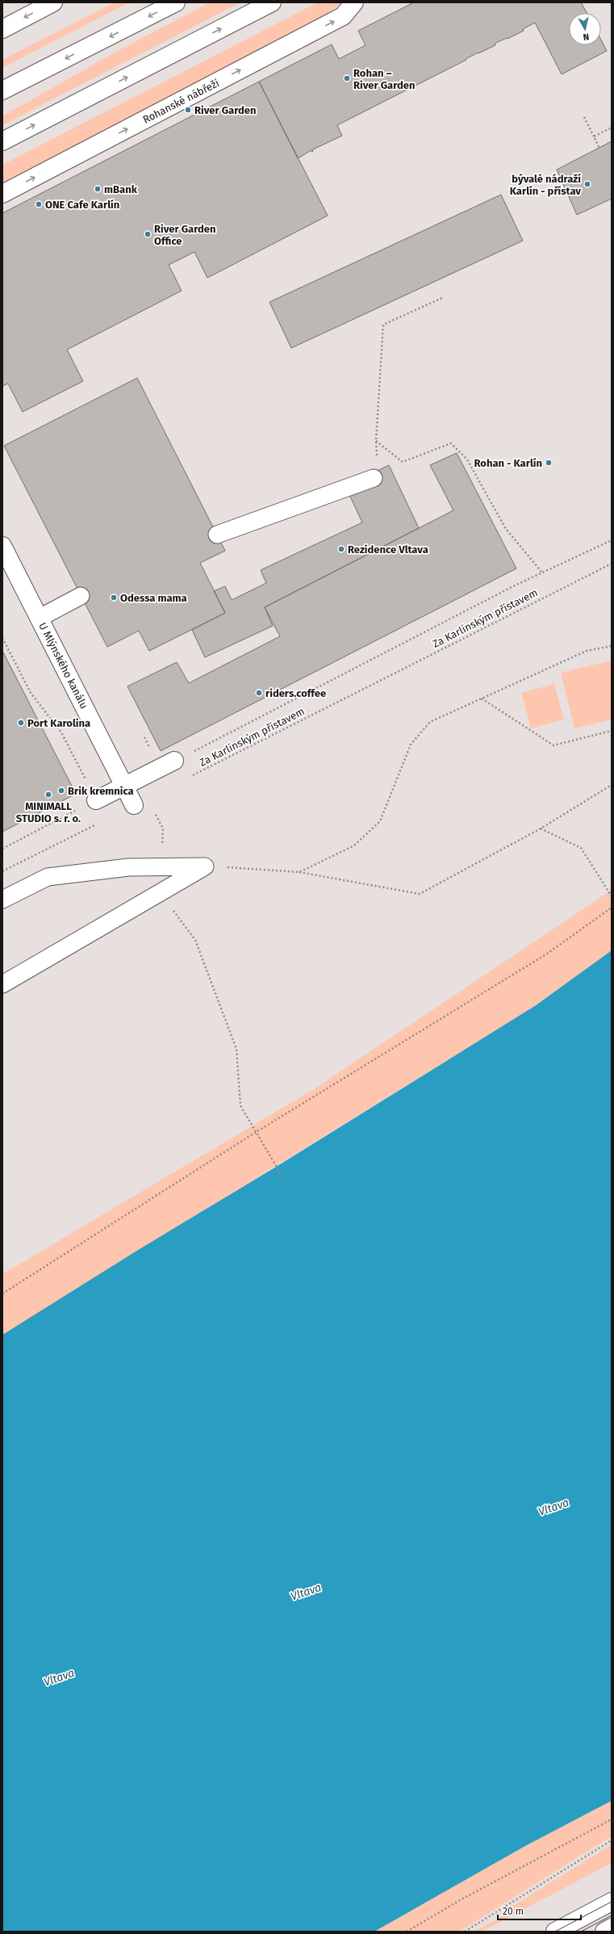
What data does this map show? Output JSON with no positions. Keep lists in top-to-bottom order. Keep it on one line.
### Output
{"streets":{"street":["Rohanské nábřeží","U Mlýnského kanálu"],"path":["Za Karlínským přístavem"]},"water":["Vltava"],"places":["Rohan – River Garden","River Garden","bývalé nádraží Karlín - přístav","mBank","ONE Cafe Karlín","River Garden Office","Rohan - Karlín","Rezidence Vltava","Odessa mama","riders.coffee","Port Karolina","Brik kremnica","MINIMALL STUDIO s. r. o."],"scale_bar":"20 m","north":"bottom"}
